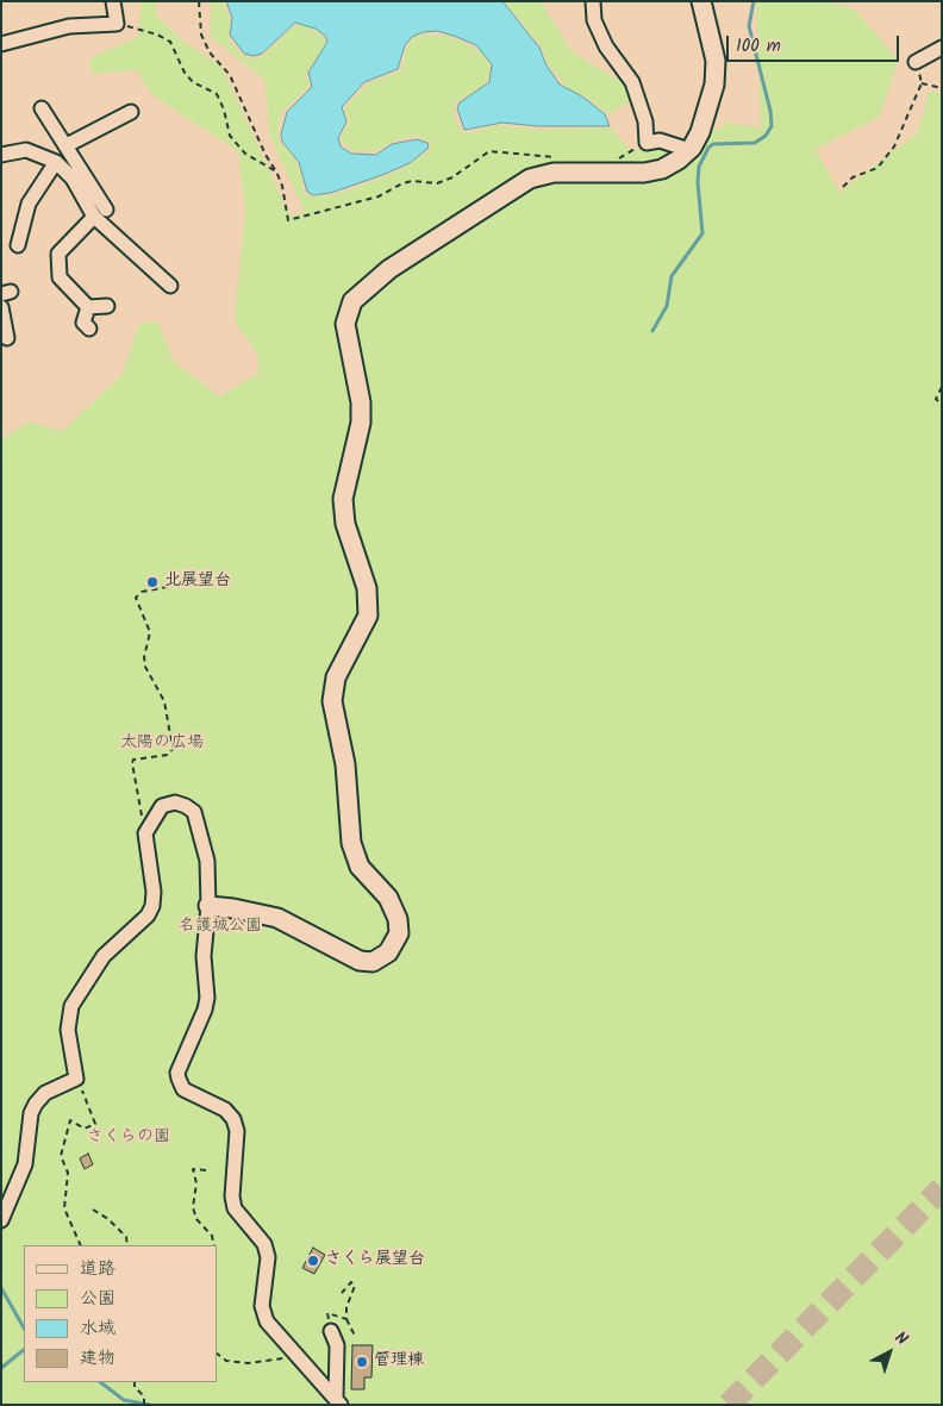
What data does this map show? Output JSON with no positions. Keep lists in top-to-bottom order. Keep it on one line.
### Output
{"parks":["太陽の広場","名護城公園","さくらの園"],"places":["北展望台","さくら展望台","管理棟"],"legend":["道路","公園","水域","建物"],"scale_bar":"100 m","north":"top right"}
